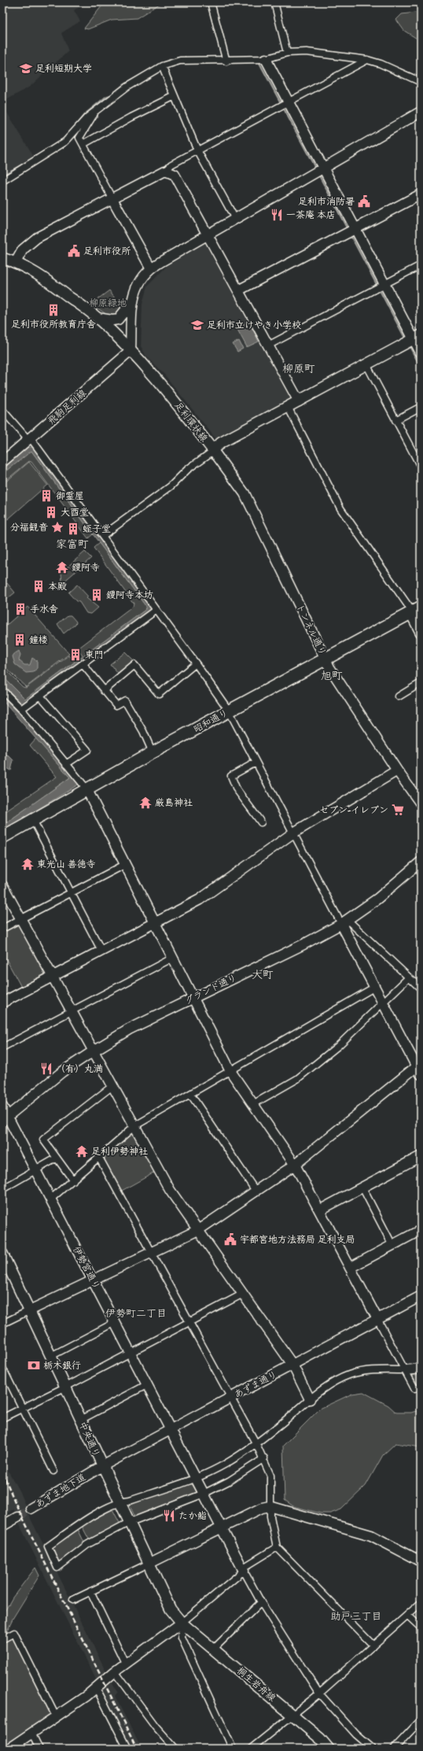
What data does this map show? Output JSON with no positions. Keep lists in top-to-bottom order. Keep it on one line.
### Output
{"streets":{"highway":["昭和通り"],"main road":["足利環状線","中央通り","桐生岩舟線"],"street":["飛駒足利線","トンネル通り","グランド通り","伊勢宮通り","あずま通り","あずま地下道"]},"crossings":[["飛駒足利線","足利環状線"],["足利環状線","トンネル通り"],["トンネル通り","昭和通り"],["グランド通り","伊勢宮通り"],["伊勢宮通り","あずま通り"],["あずま通り","中央通り"],["あずま通り","あずま地下道"],["中央通り","桐生岩舟線"]],"districts":["柳原町","家富町","旭町","大町","伊勢町二丁目","助戸三丁目"],"parks":["柳原緑地"],"places":{"school or university":["足利短期大学","足利市立けやき小学校"],"public building":["足利市消防署","足利市役所","宇都宮地方法務局 足利支局"],"restaurant":["一茶庵 本店","（有）丸満","たか鮨"],"building":["足利市役所教育庁舎","御霊屋","大酉堂","蛭子堂","本殿","鑁阿寺本坊","手水舎","鐘楼","東門"],"place":["分福観音"],"temple":["鑁阿寺","厳島神社","東光山 善徳寺","足利伊勢神社"],"supermarket":["セブン-イレブン"],"bank":["栃木銀行"]}}
